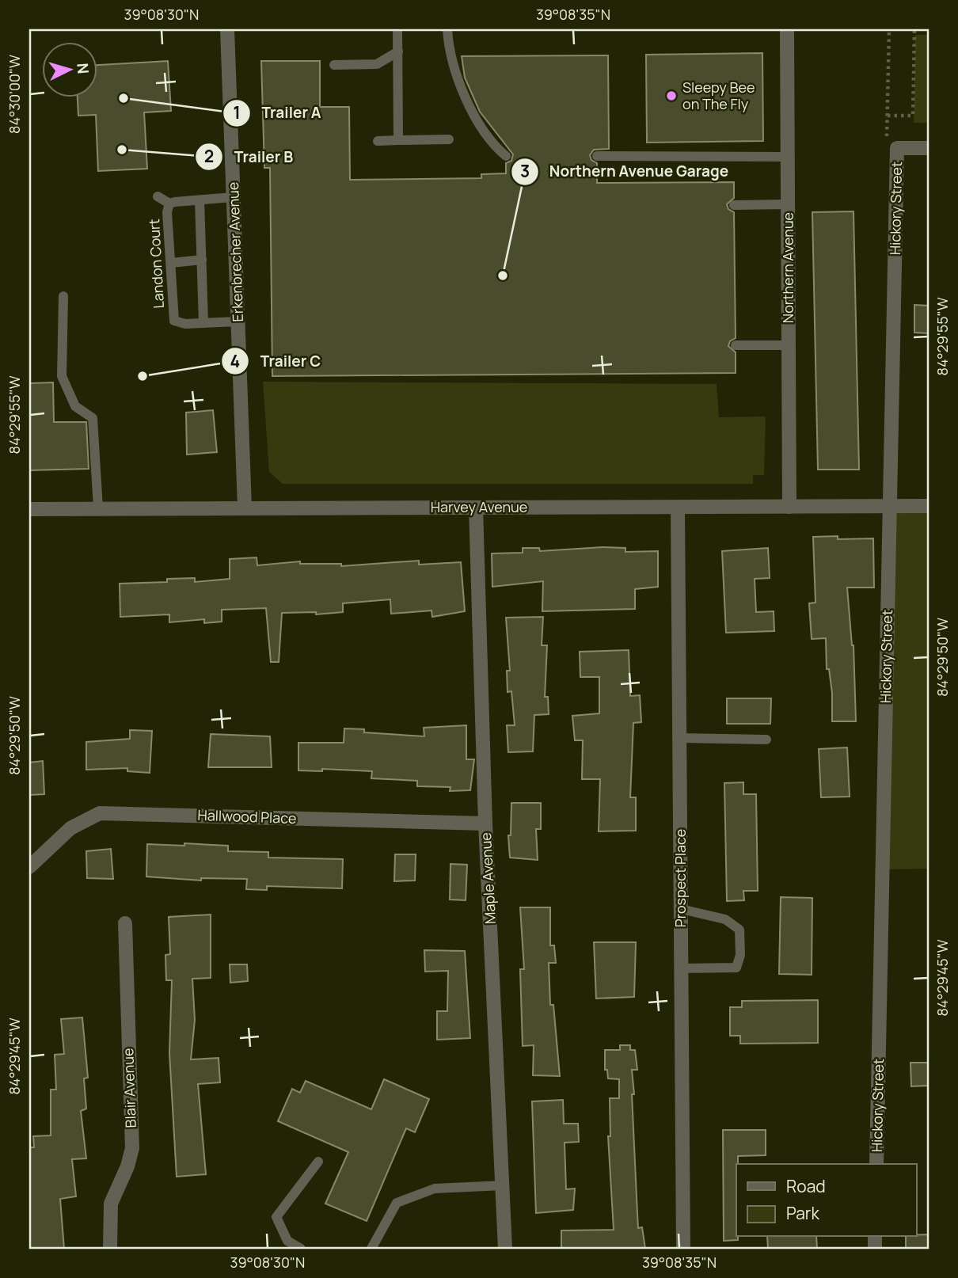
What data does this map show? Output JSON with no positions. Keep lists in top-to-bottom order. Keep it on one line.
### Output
{"streets":{"street":["Hickory Street","Erkenbrecher Avenue","Northern Avenue","Harvey Avenue","Hallwood Place","Maple Avenue","Prospect Place","Blair Avenue"],"lane":["Landon Court"]},"crossings":[["Hickory Street","Harvey Avenue"],["Erkenbrecher Avenue","Landon Court"],["Erkenbrecher Avenue","Harvey Avenue"],["Northern Avenue","Harvey Avenue"],["Harvey Avenue","Maple Avenue"],["Harvey Avenue","Prospect Place"],["Hallwood Place","Maple Avenue"]],"places":["Sleepy Bee on The Fly","Trailer A","Trailer B","Northern Avenue Garage","Trailer C"],"legend":["Road","Park"],"north":"right","coordinates":["39°08'30\"N","39°08'35\"N","84°30'00\"W","84°29'55\"W","84°29'50\"W","84°29'45\"W"]}
